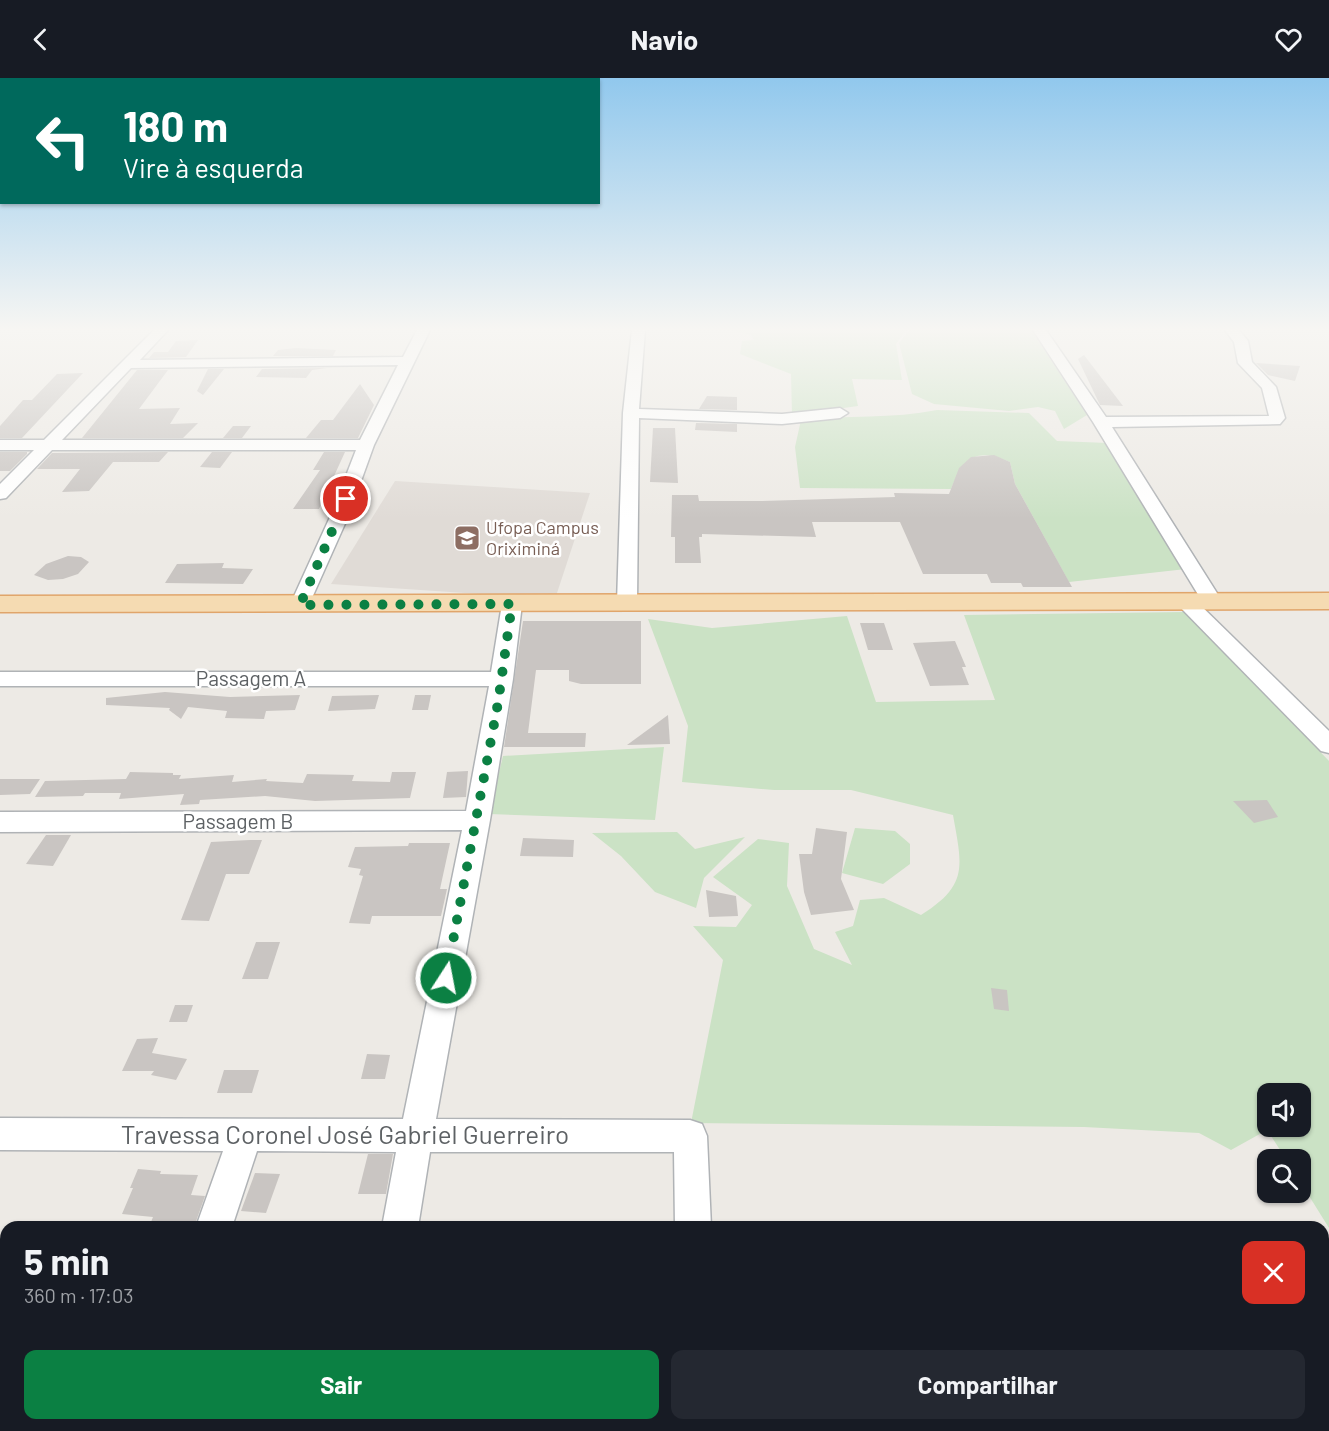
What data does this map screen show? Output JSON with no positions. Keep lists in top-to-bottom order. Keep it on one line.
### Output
{"streets":{"street":["Passagem A","Passagem B","Travessa Coronel José Gabriel Guerreiro"]},"places":{"school or university":["Ufopa Campus Oriximiná"]},"page":{"header":"Navio","turn":["180 m","Vire à esquerda"],"heading":["5 min","360 m · 17:03"],"buttons":["Sair","Compartilhar"]}}
